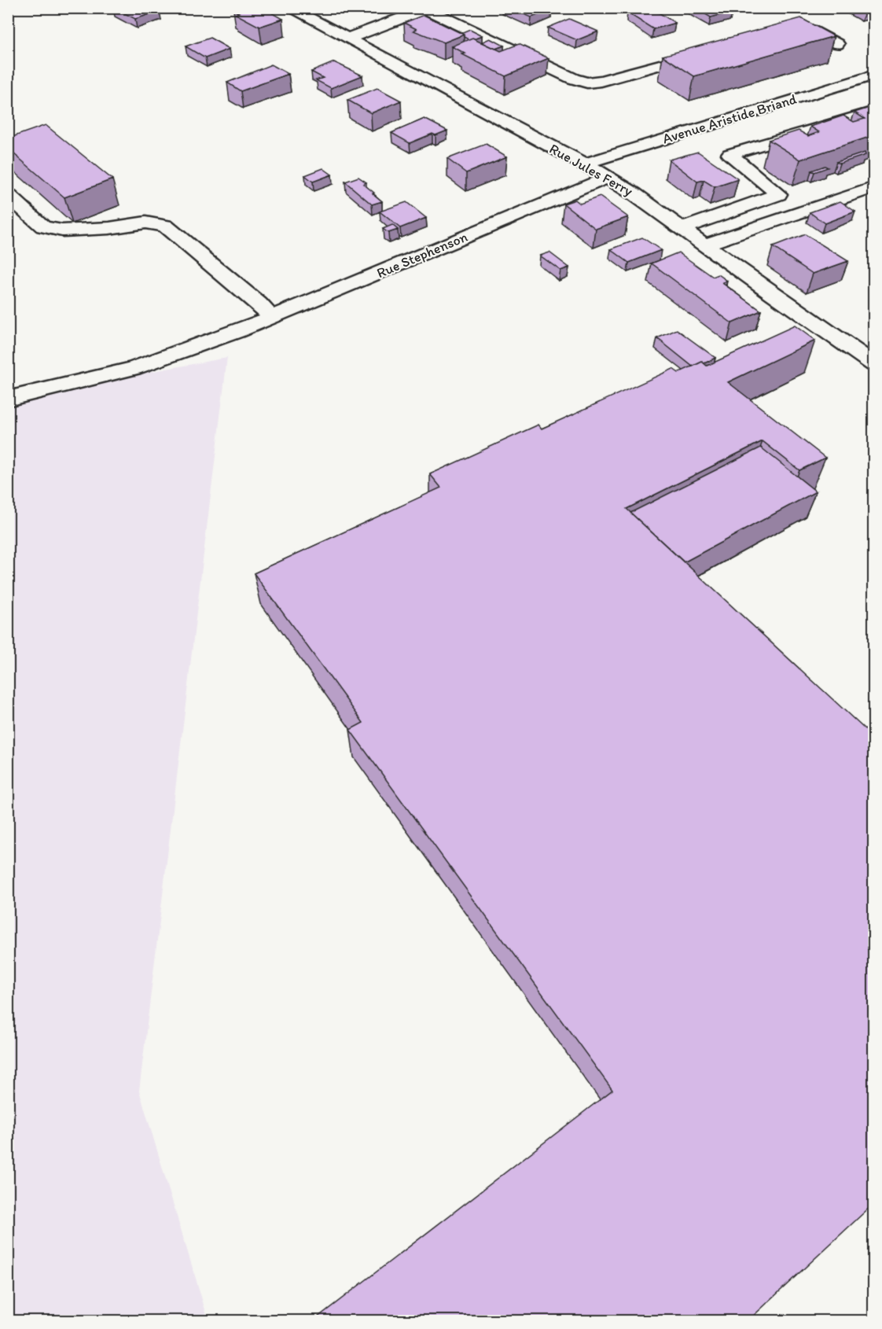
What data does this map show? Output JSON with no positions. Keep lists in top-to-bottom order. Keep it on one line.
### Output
{"streets":{"street":["Avenue Aristide Briand","Rue Jules Ferry","Rue Stephenson"]},"crossings":[["Avenue Aristide Briand","Rue Jules Ferry"],["Rue Jules Ferry","Rue Stephenson"]]}
